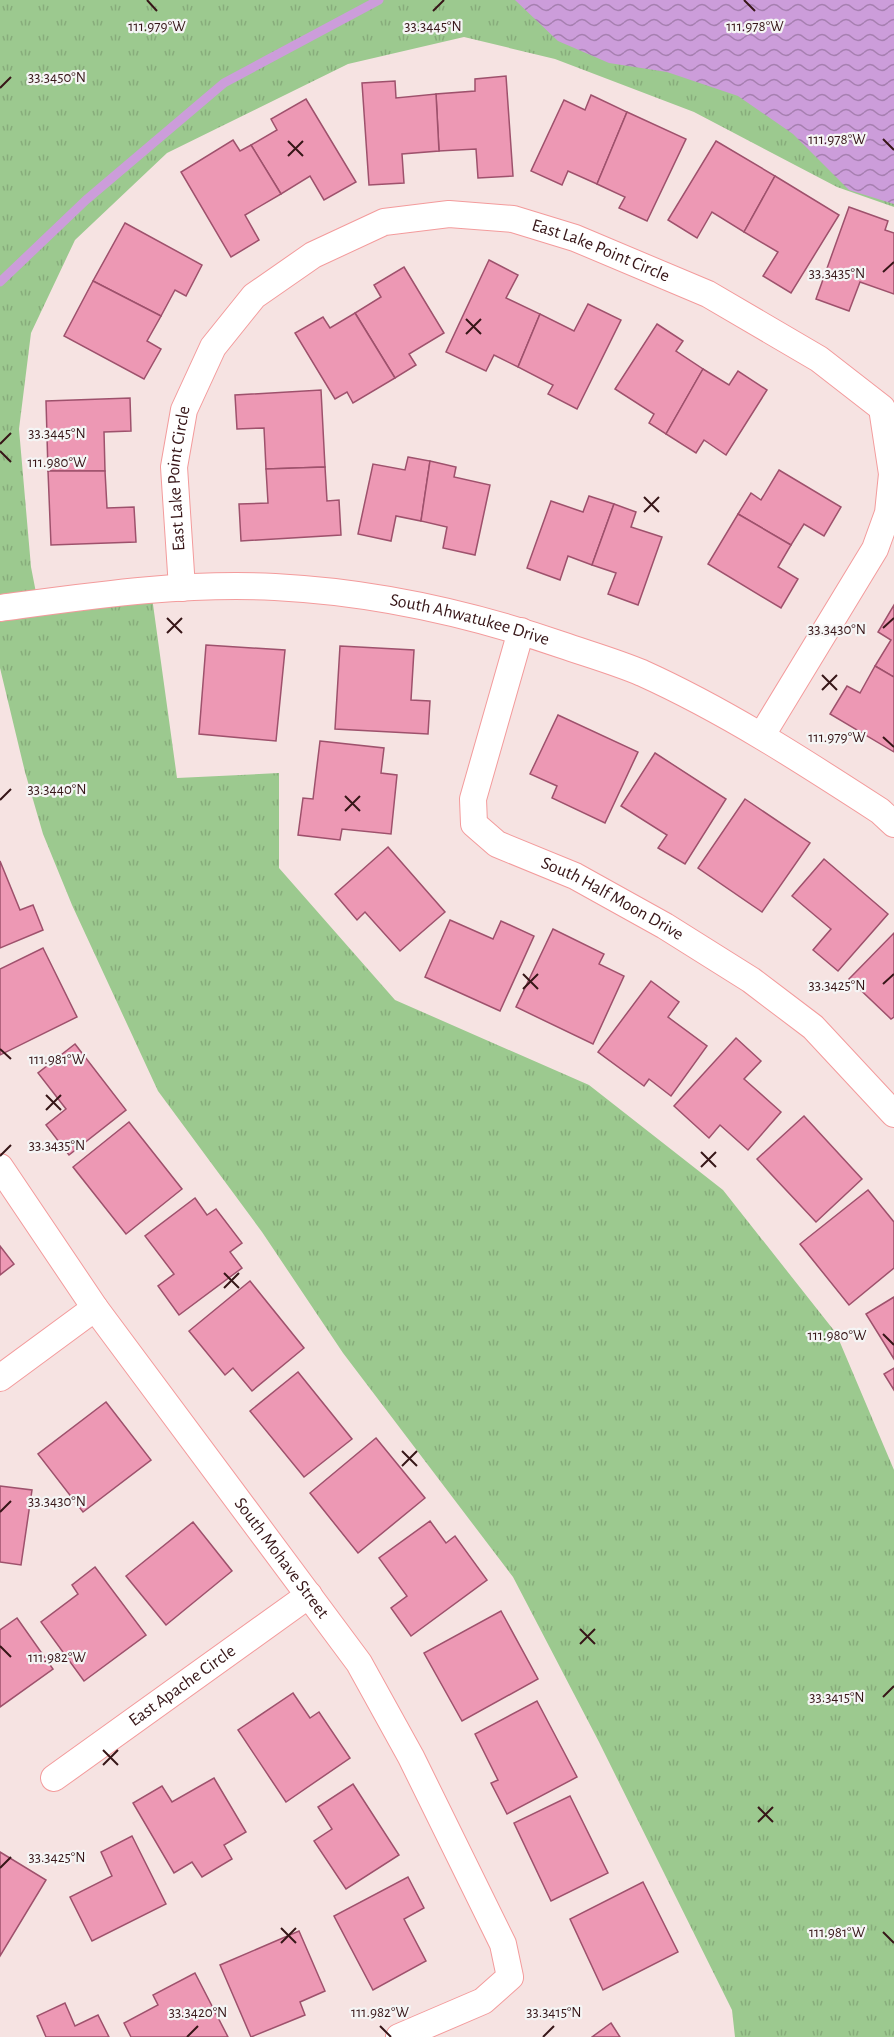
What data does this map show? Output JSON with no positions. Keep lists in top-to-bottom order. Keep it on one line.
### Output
{"streets":{"street":["East Lake Point Circle","South Ahwatukee Drive","South Half Moon Drive","South Mohave Street","East Apache Circle"]},"crossings":[["East Lake Point Circle","South Ahwatukee Drive"],["South Ahwatukee Drive","South Half Moon Drive"],["South Mohave Street","East Apache Circle"]],"coordinates":["111.979°W","111.978°W","33.3445°N","33.3450°N","33.3435°N","111.980°W","33.3430°N","33.3440°N","33.3425°N","111.981°W","111.982°W","33.3415°N","33.3420°N"]}
